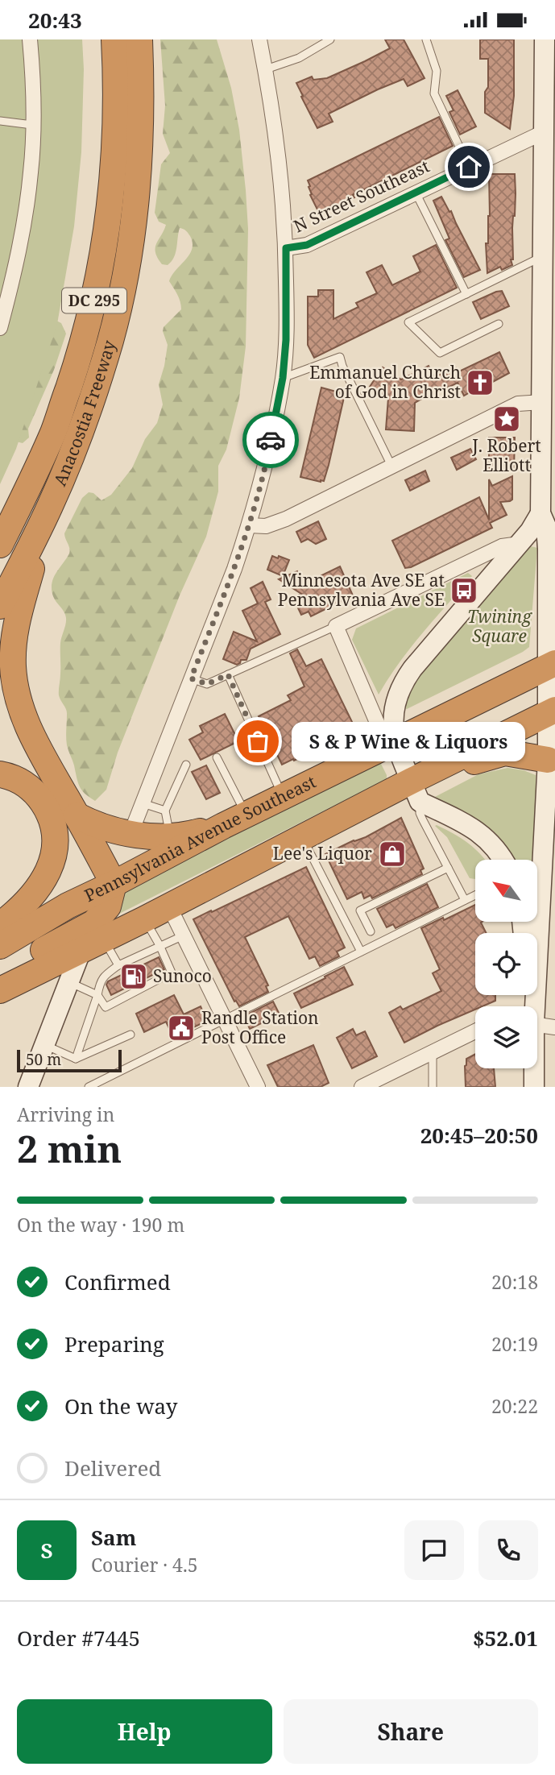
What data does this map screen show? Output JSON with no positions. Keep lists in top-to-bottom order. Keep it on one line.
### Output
{"streets":{"highway":["DC 295","Anacostia Freeway","Pennsylvania Avenue Southeast"],"street":["N Street Southeast"]},"parks":["Twining Square"],"places":{"church":["Emmanuel Church of God in Christ"],"place":["J. Robert Elliott"],"bus stop":["Minnesota Ave SE at Pennsylvania Ave SE"],"other":["S & P Wine & Liquors"],"shop":["Lee's Liquor"],"fuel station":["Sunoco"],"public building":["Randle Station Post Office"]},"scale_bar":"50 m","north":"top left","page":{"status":"20:43","bubble":"S & P Wine & Liquors","scale":"50 m","heading":["2 min","Arriving in","20:45–20:50"],"panel":["Sam","Courier · 4.5","Order #7445","$52.01"],"bar":"On the way · 190 m","list":[["Confirmed","20:18"],["Preparing","20:19"],["On the way","20:22"],"Delivered"],"round":"S","buttons":["Help","Share"]}}
